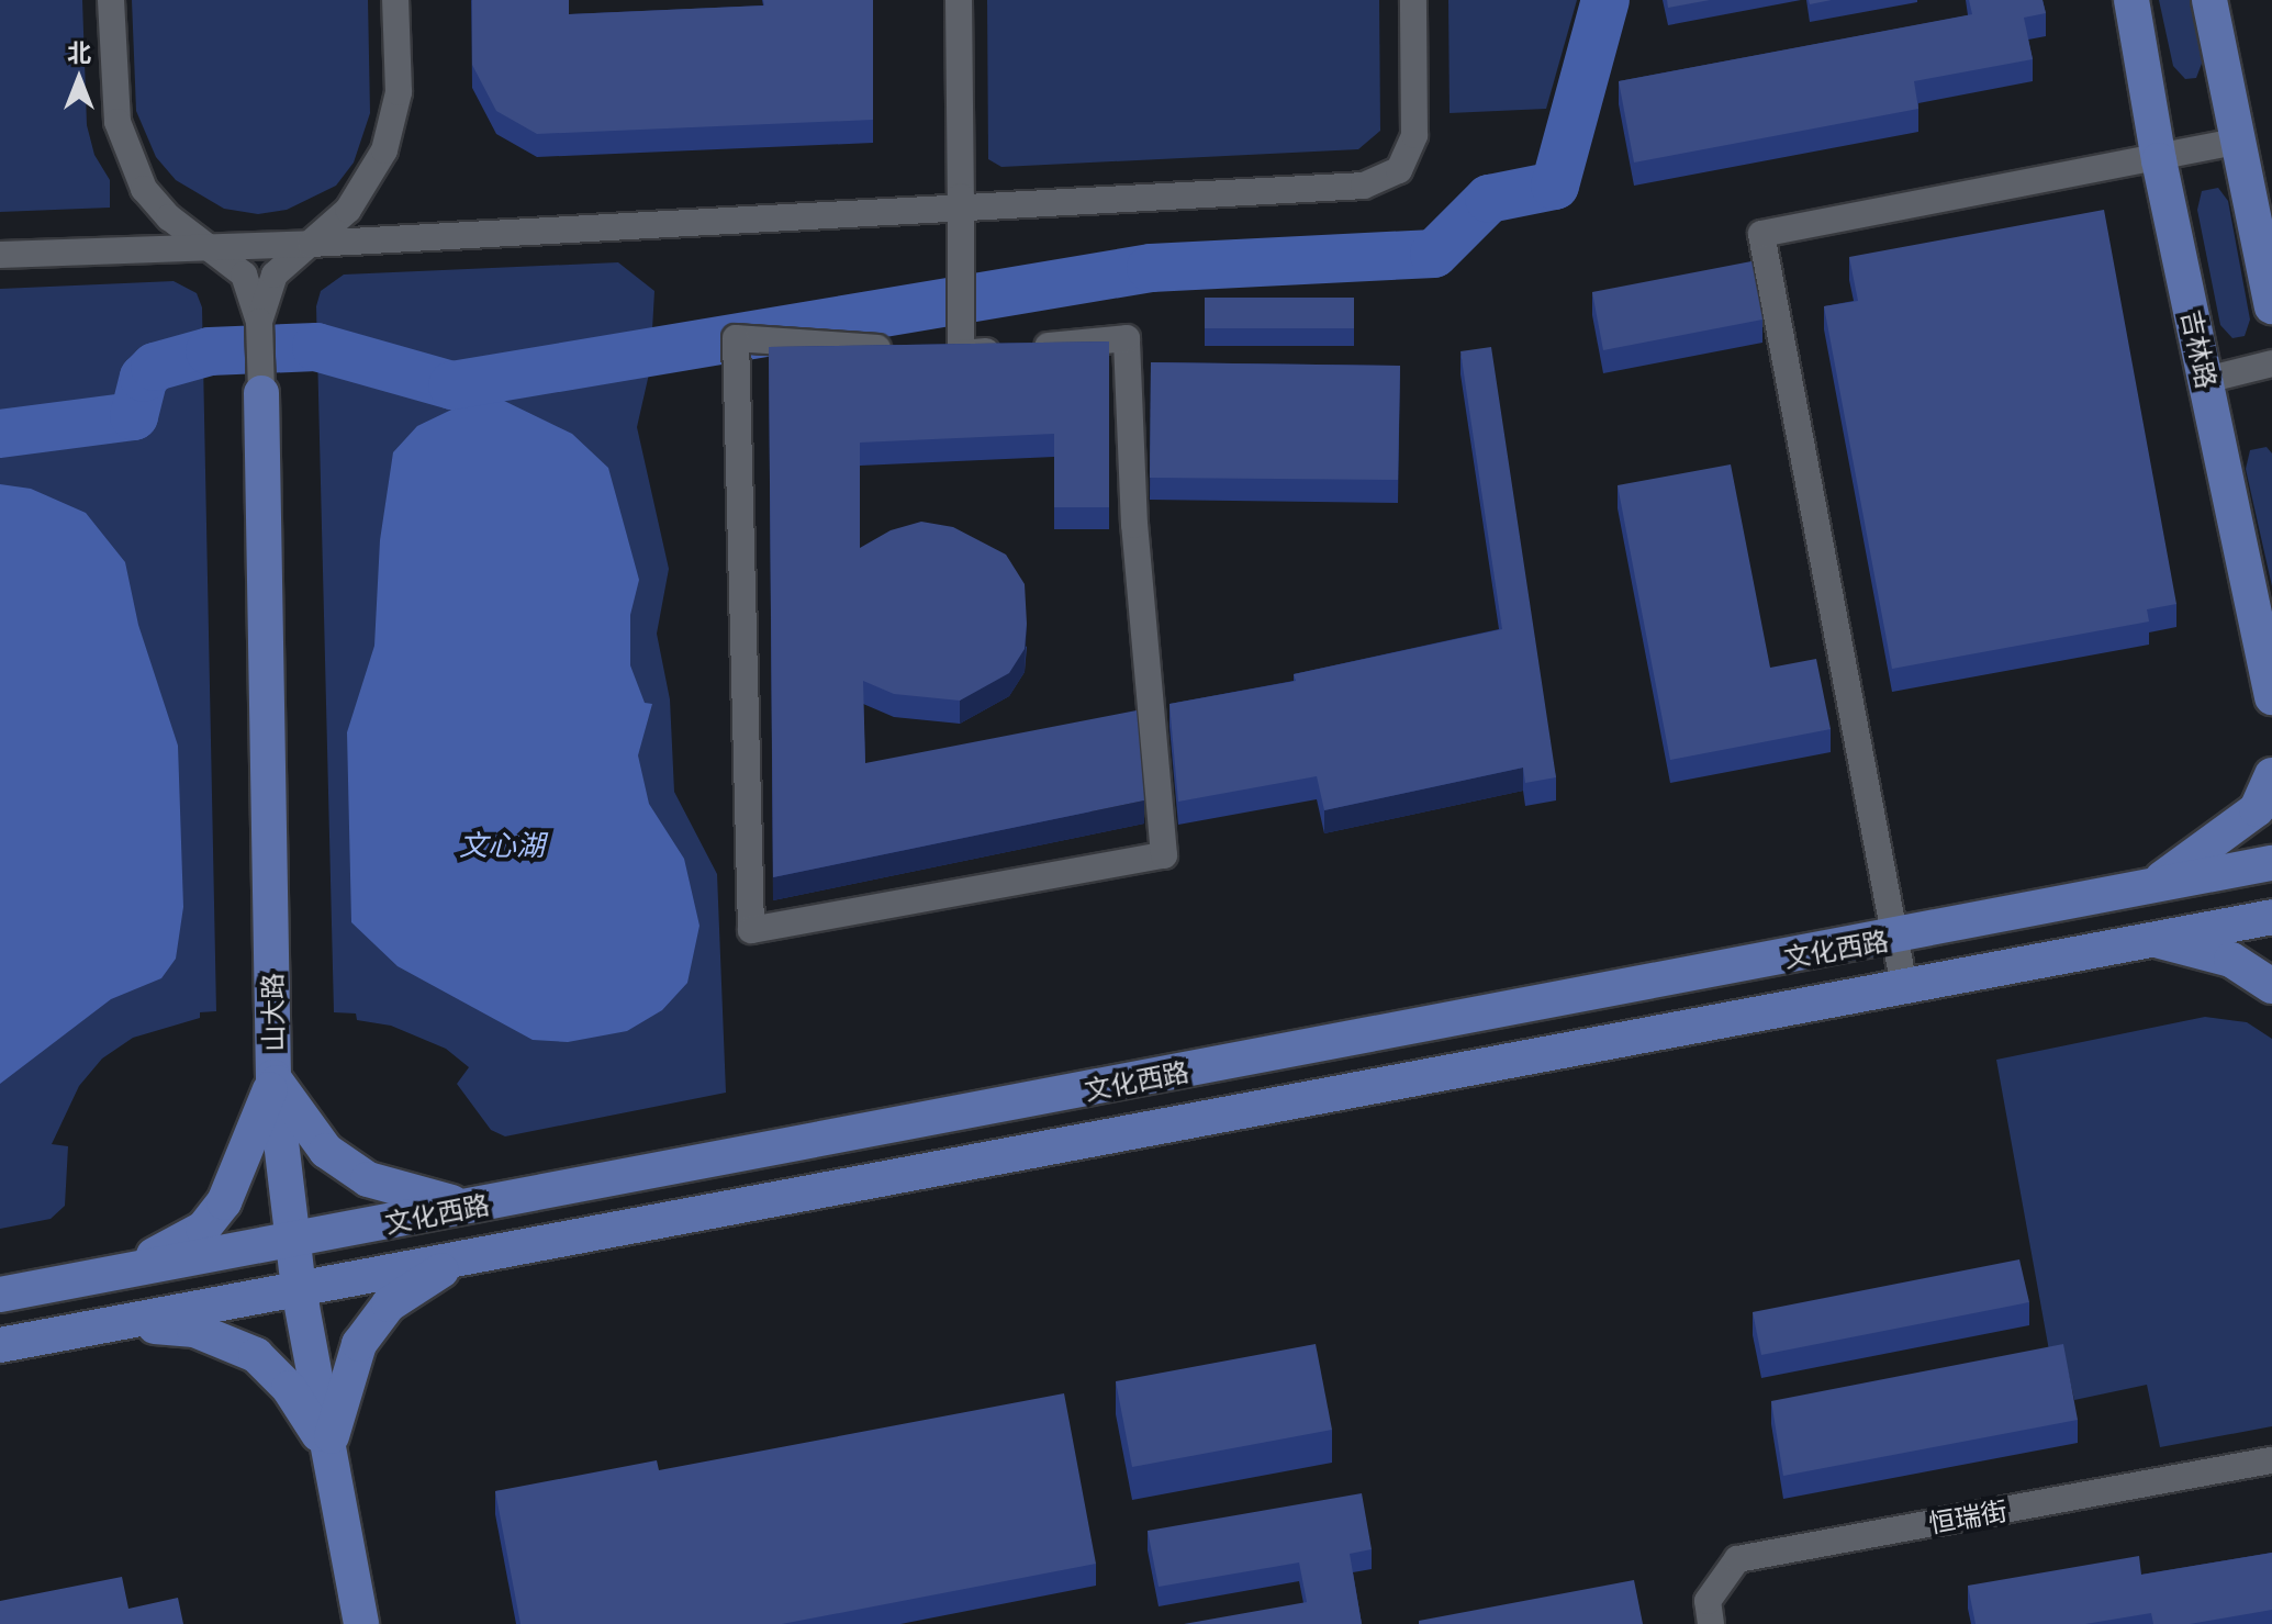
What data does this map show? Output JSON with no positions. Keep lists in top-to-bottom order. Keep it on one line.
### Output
{"streets":{"main road":["吉林路","文化西路","山大路"],"street":["恒瑞街"]},"crossings":[["文化西路","山大路"]],"water":["文心湖"],"north":"top"}
